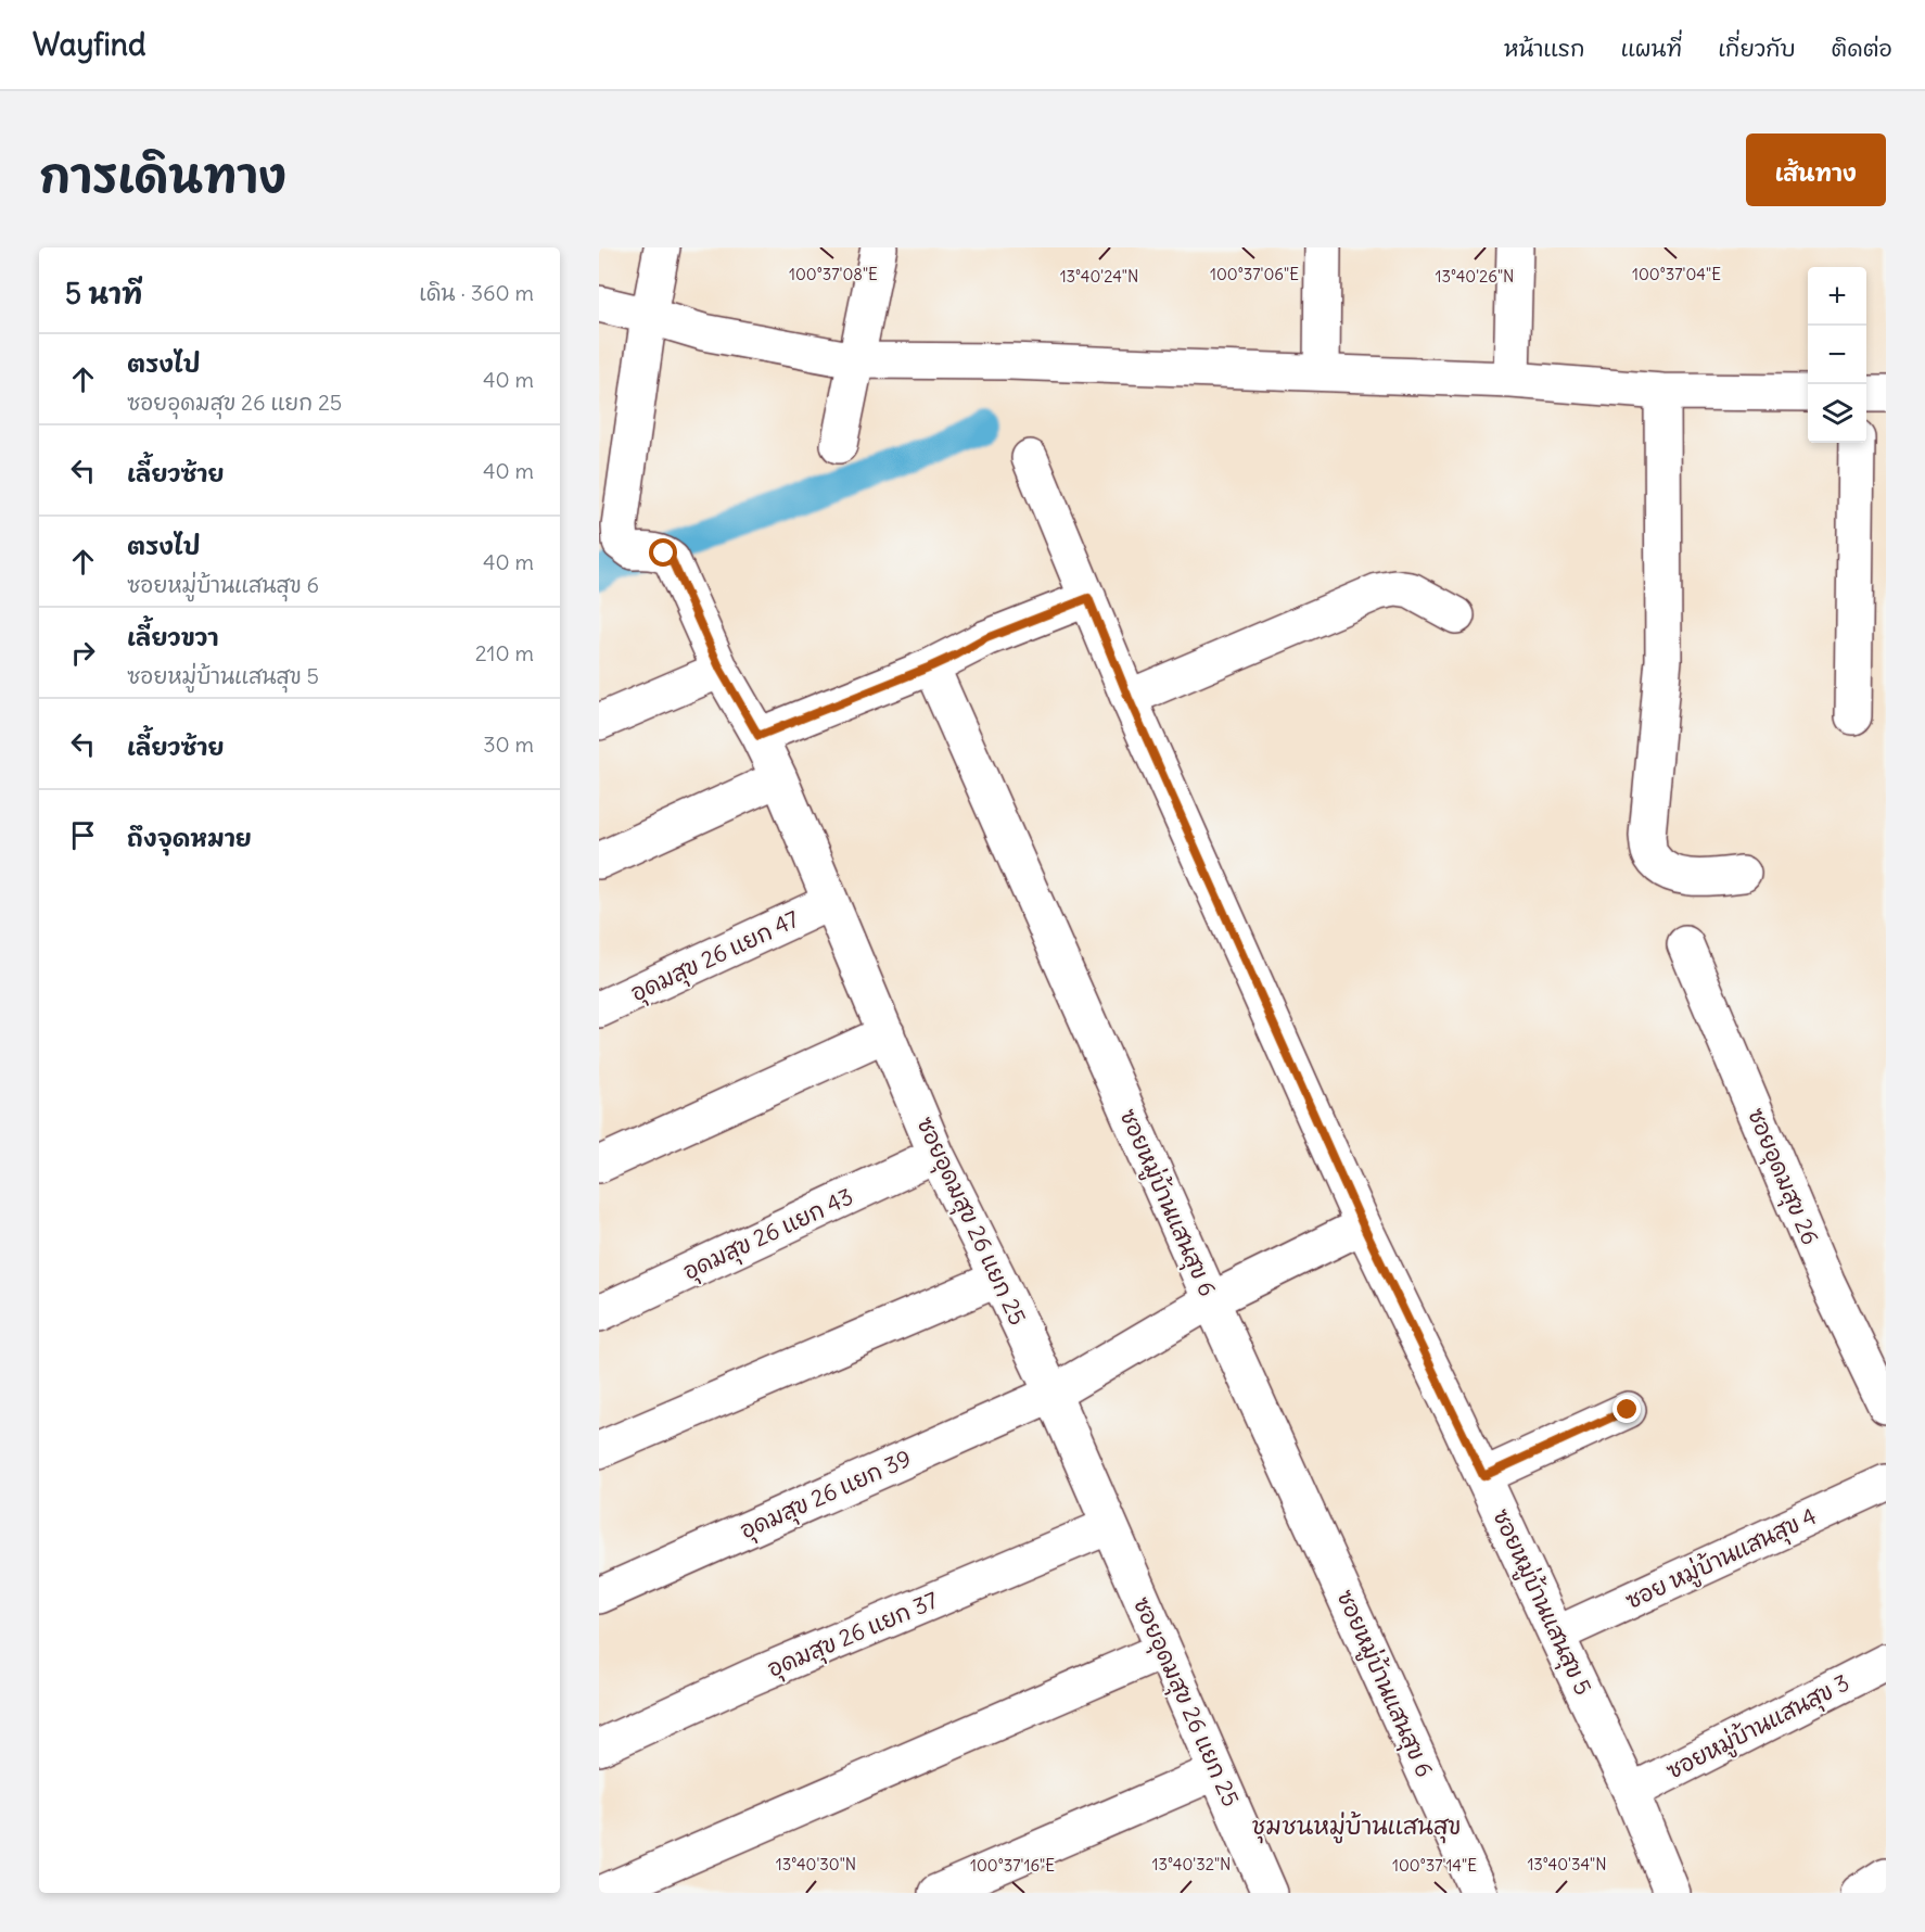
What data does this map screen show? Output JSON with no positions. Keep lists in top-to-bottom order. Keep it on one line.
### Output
{"streets":{"street":["อุดมสุข 26 แยก 47","ซอยอุดมสุข 26","ซอยหมู่บ้านแสนสุข 6","ซอยอุดมสุข 26 แยก 25","อุดมสุข 26 แยก 43","อุดมสุข 26 แยก 39","ซอย หมู่บ้านแสนสุข 4","ซอยหมู่บ้านแสนสุข 5","อุดมสุข 26 แยก 37","ซอยหมู่บ้านแสนสุข 3"]},"crossings":[["อุดมสุข 26 แยก 47","ซอยอุดมสุข 26 แยก 25"],["ซอยหมู่บ้านแสนสุข 6","อุดมสุข 26 แยก 39"],["ซอยอุดมสุข 26 แยก 25","อุดมสุข 26 แยก 43"],["ซอยอุดมสุข 26 แยก 25","อุดมสุข 26 แยก 39"],["ซอยอุดมสุข 26 แยก 25","อุดมสุข 26 แยก 37"],["อุดมสุข 26 แยก 39","ซอยหมู่บ้านแสนสุข 5"],["ซอย หมู่บ้านแสนสุข 4","ซอยหมู่บ้านแสนสุข 5"],["ซอยหมู่บ้านแสนสุข 5","ซอยหมู่บ้านแสนสุข 3"]],"districts":["ชุมชนหมู่บ้านแสนสุข"],"page":{"header":"Wayfind","nav":["หน้าแรก","แผนที่","เกี่ยวกับ","ติดต่อ"],"title":"การเดินทาง","buttons":"เส้นทาง","heading":["5 นาที","เดิน · 360 m"],"map_buttons":["+","−"],"list":[["ตรงไป","ซอยอุดมสุข 26 แยก 25","40 m"],["เลี้ยวซ้าย","40 m"],["ตรงไป","ซอยหมู่บ้านแสนสุข 6","40 m"],["เลี้ยวขวา","ซอยหมู่บ้านแสนสุข 5","210 m"],["เลี้ยวซ้าย","30 m"],"ถึงจุดหมาย"]},"coordinates":["100°37'08\"E","100°37'06\"E","100°37'04\"E","13°40'24\"N","13°40'26\"N","13°40'30\"N","13°40'32\"N","13°40'34\"N","100°37'16\"E","100°37'14\"E"]}
